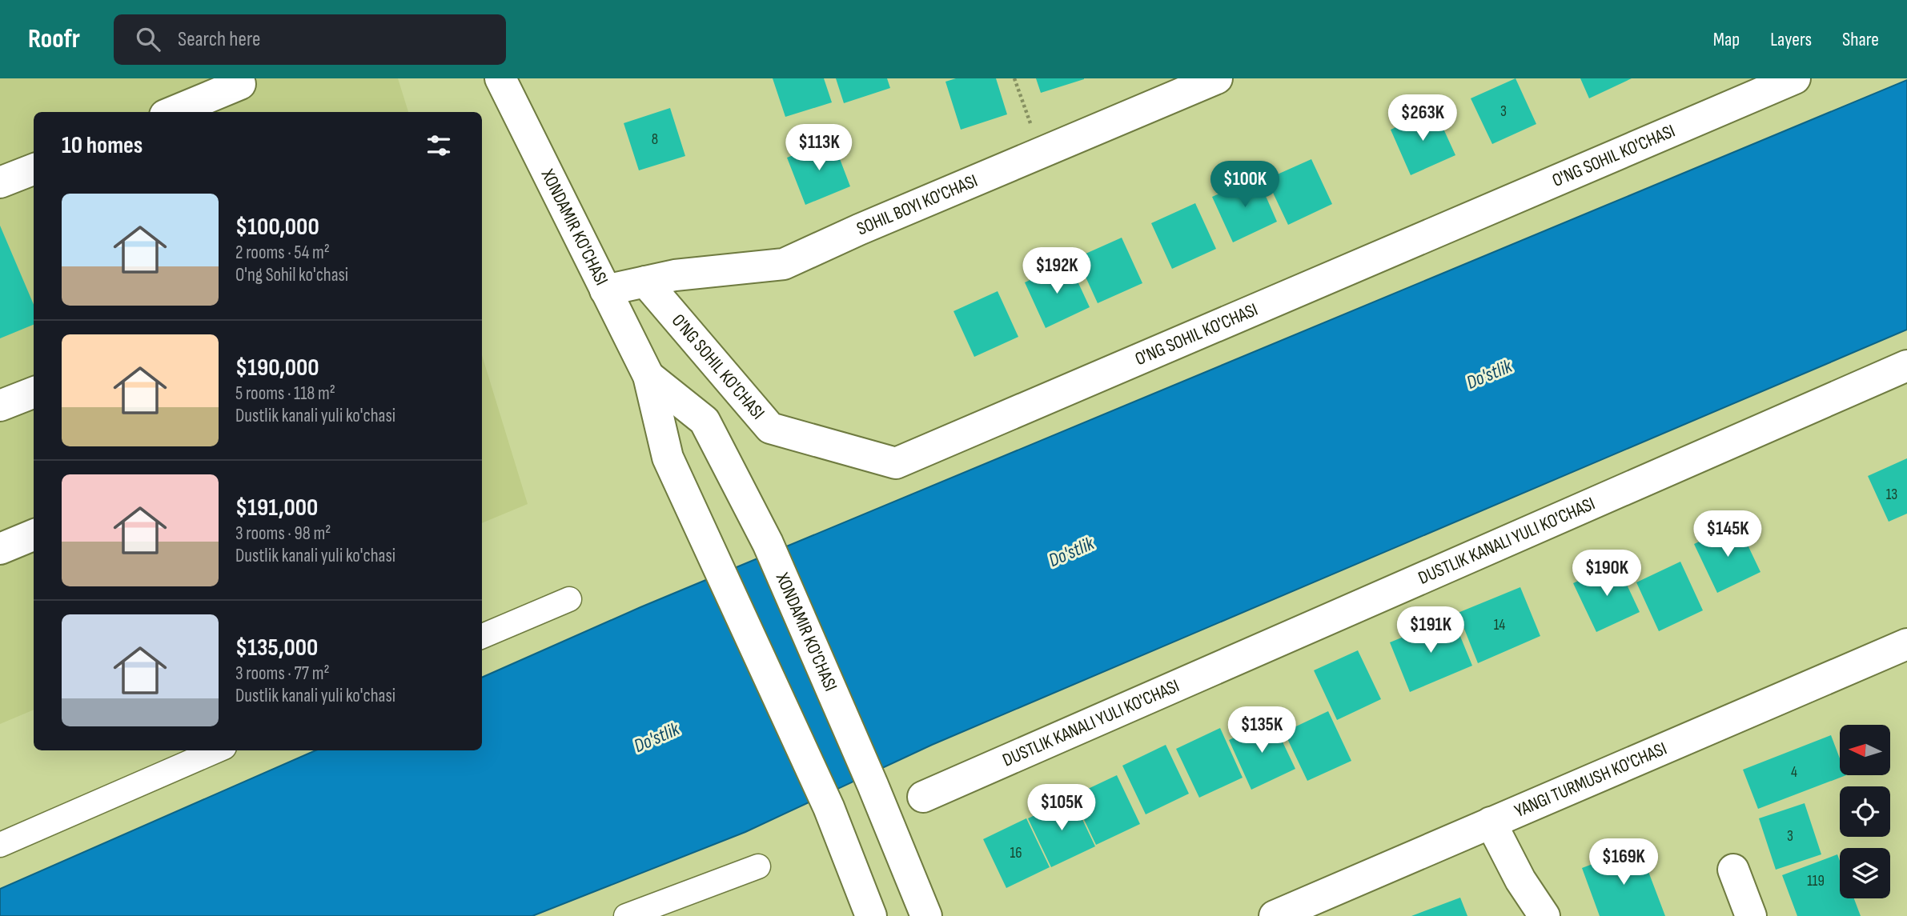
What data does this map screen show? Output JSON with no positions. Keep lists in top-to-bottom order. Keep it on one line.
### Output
{"streets":{"street":["O'NG SOHIL KO'CHASI","SOHIL BOYI KO'CHASI","XONDAMIR KO'CHASI","DUSTLIK KANALI YULI KO'CHASI","YANGI TURMUSH KO'CHASI"]},"crossings":[["O'NG SOHIL KO'CHASI","SOHIL BOYI KO'CHASI"],["SOHIL BOYI KO'CHASI","XONDAMIR KO'CHASI"]],"water":["Do'stlik"],"house_numbers":["3","8","13","14","4","3","16","119"],"north":"left","page":{"header":"Roofr","search":"Search here","nav":["Map","Layers","Share"],"price":["$263K","$113K","$100K","$192K","$145K","$190K","$191K","$135K","$105K","$169K"],"heading":"10 homes","list":[{"name":"$100,000","note":"2 rooms · 54 m² · O'ng Sohil ko'chasi"},{"name":"$190,000","note":"5 rooms · 118 m² · Dustlik kanali yuli ko'chasi"},{"name":"$191,000","note":"3 rooms · 98 m² · Dustlik kanali yuli ko'chasi"},{"name":"$135,000","note":"3 rooms · 77 m² · Dustlik kanali yuli ko'chasi"}]}}
